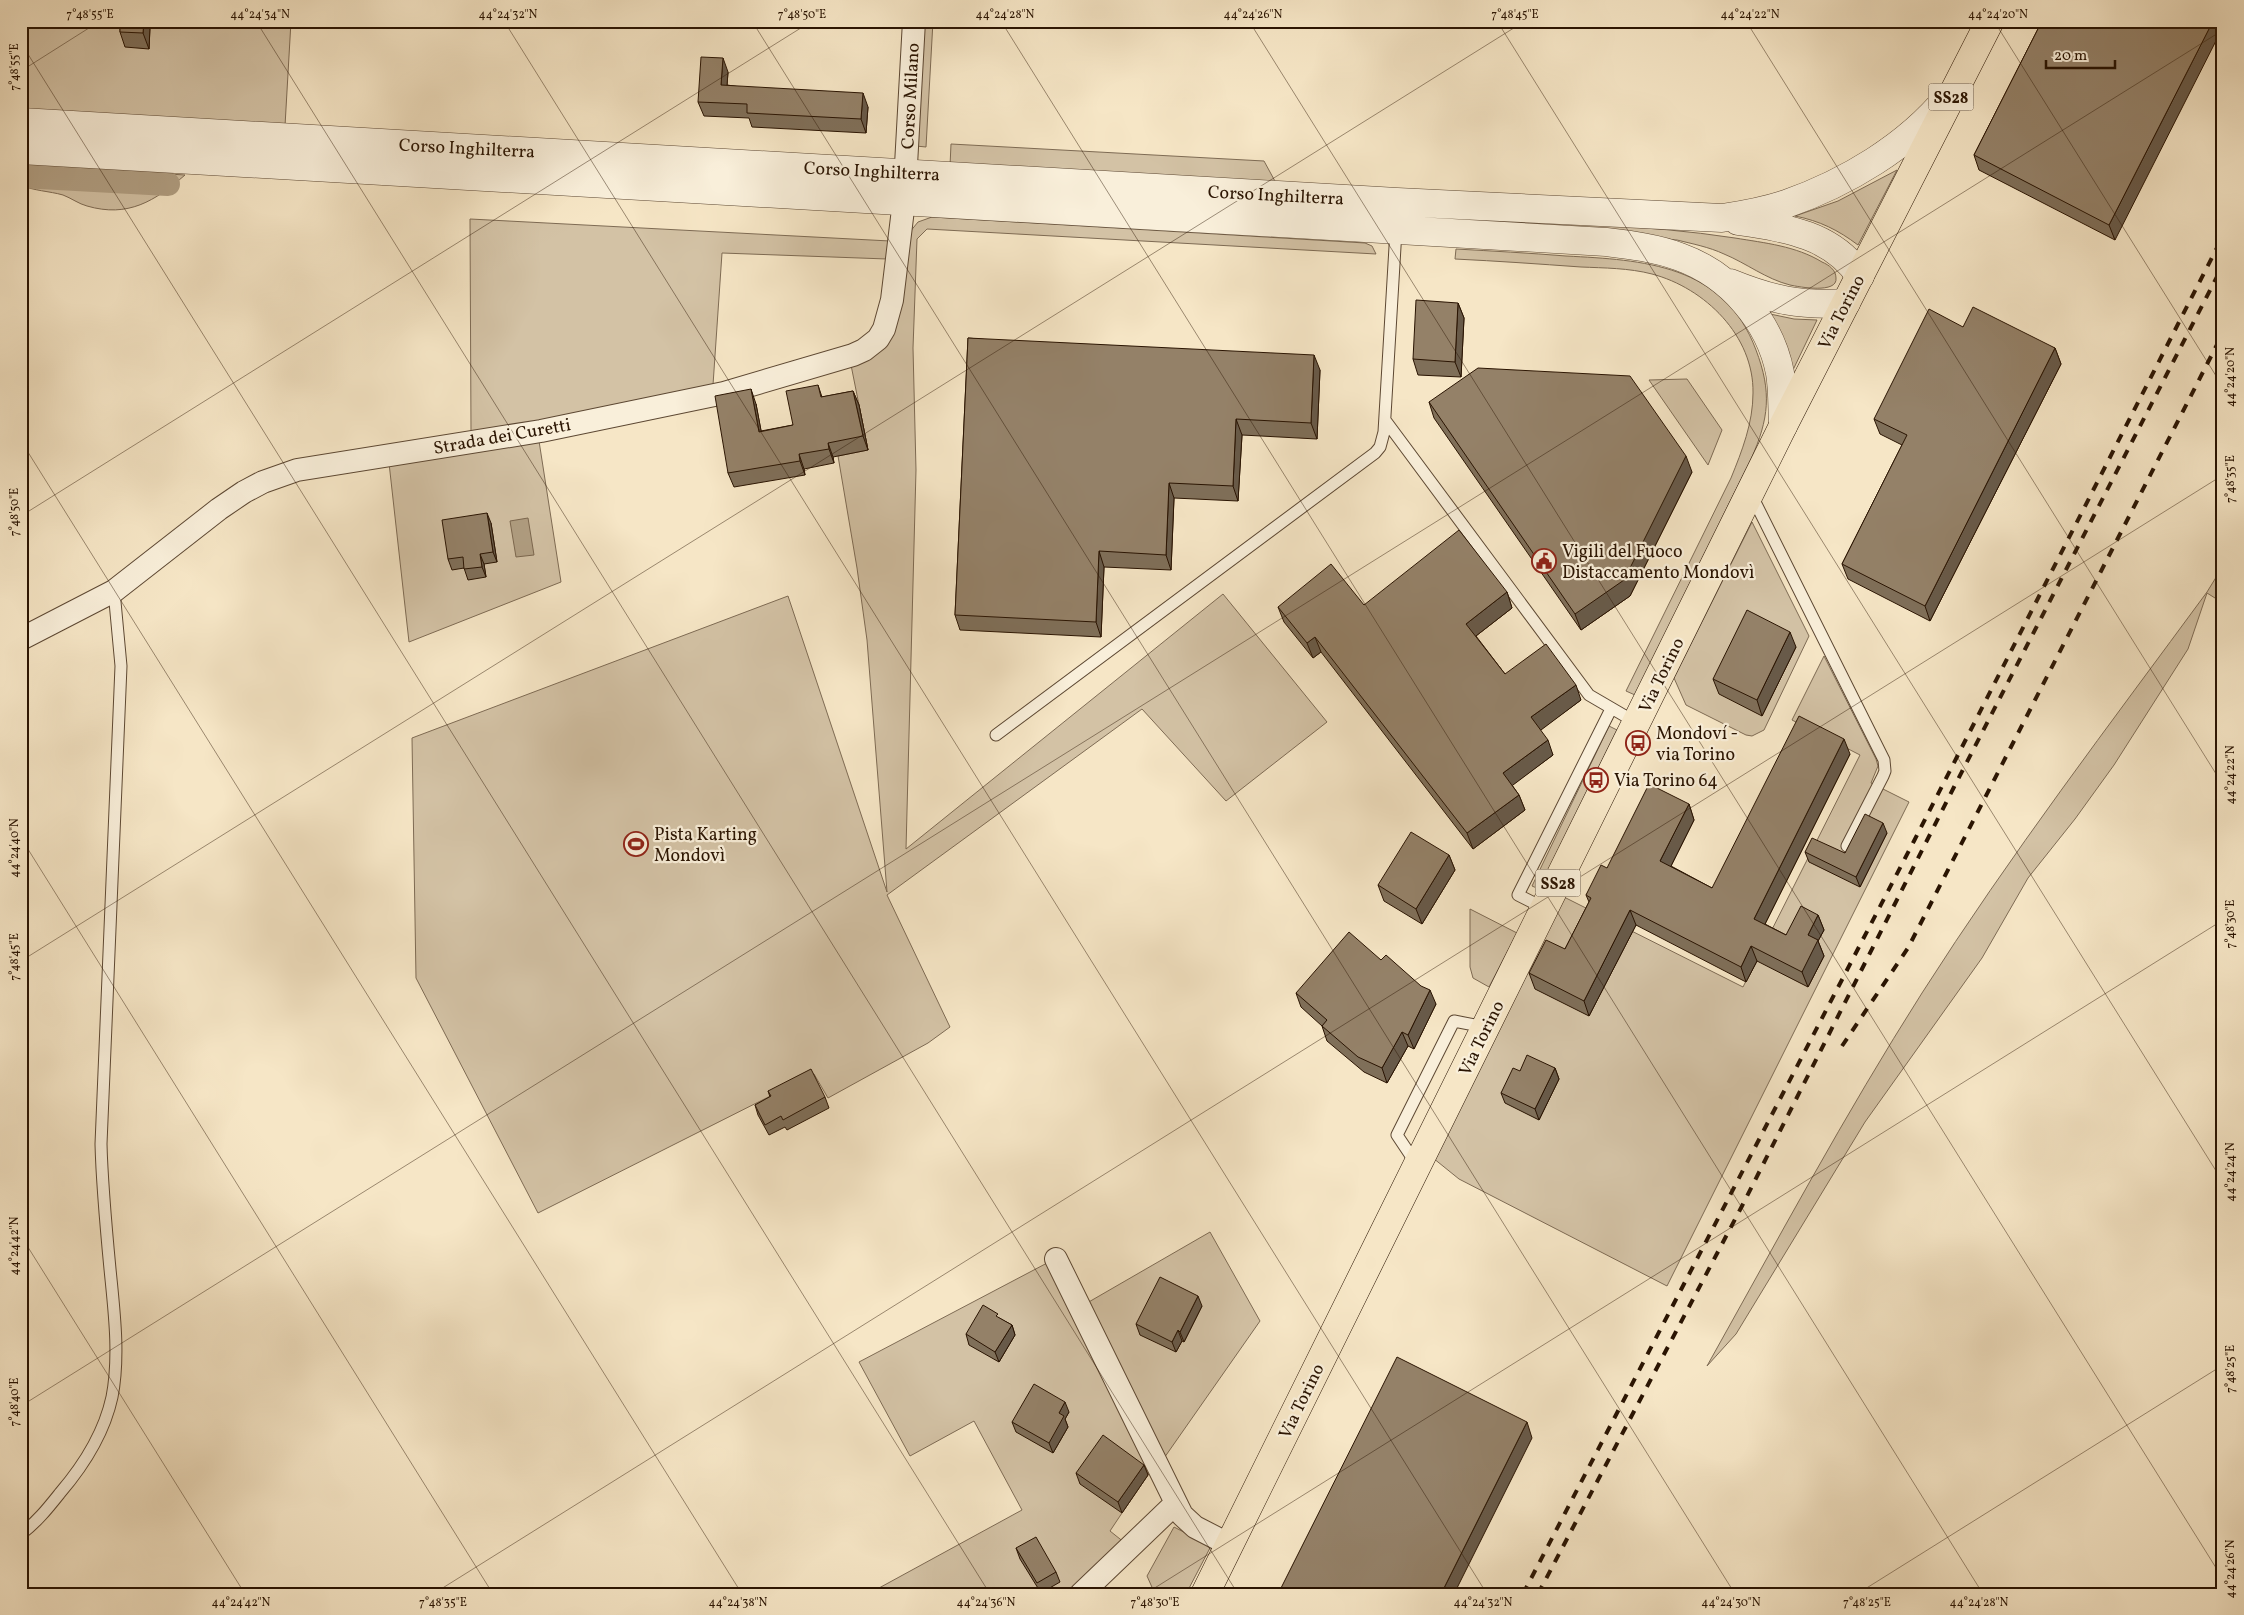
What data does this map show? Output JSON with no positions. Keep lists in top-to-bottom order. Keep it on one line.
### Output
{"streets":{"main road":["SS28","Via Torino"],"street":["Corso Milano","Corso Inghilterra","Strada dei Curetti"]},"crossings":[["Corso Milano","Corso Inghilterra"],["Corso Milano","Strada dei Curetti"],["Corso Inghilterra","Via Torino"],["Corso Inghilterra","Strada dei Curetti"]],"places":{"public building":["Vigili del Fuoco Distaccamento Mondovì"],"bus stop":["Mondoví - via Torino","Via Torino 64"],"sports":["Pista Karting Mondovì"]},"scale_bar":"20 m","coordinates":["7°48'55\"E","44°24'34\"N","44°24'32\"N","7°48'50\"E","44°24'28\"N","44°24'26\"N","7°48'45\"E","44°24'22\"N","44°24'20\"N","7°48'35\"E","44°24'40\"N","7°48'30\"E","44°24'24\"N","44°24'42\"N","7°48'25\"E","7°48'40\"E","44°24'38\"N","44°24'36\"N","44°24'30\"N"]}
